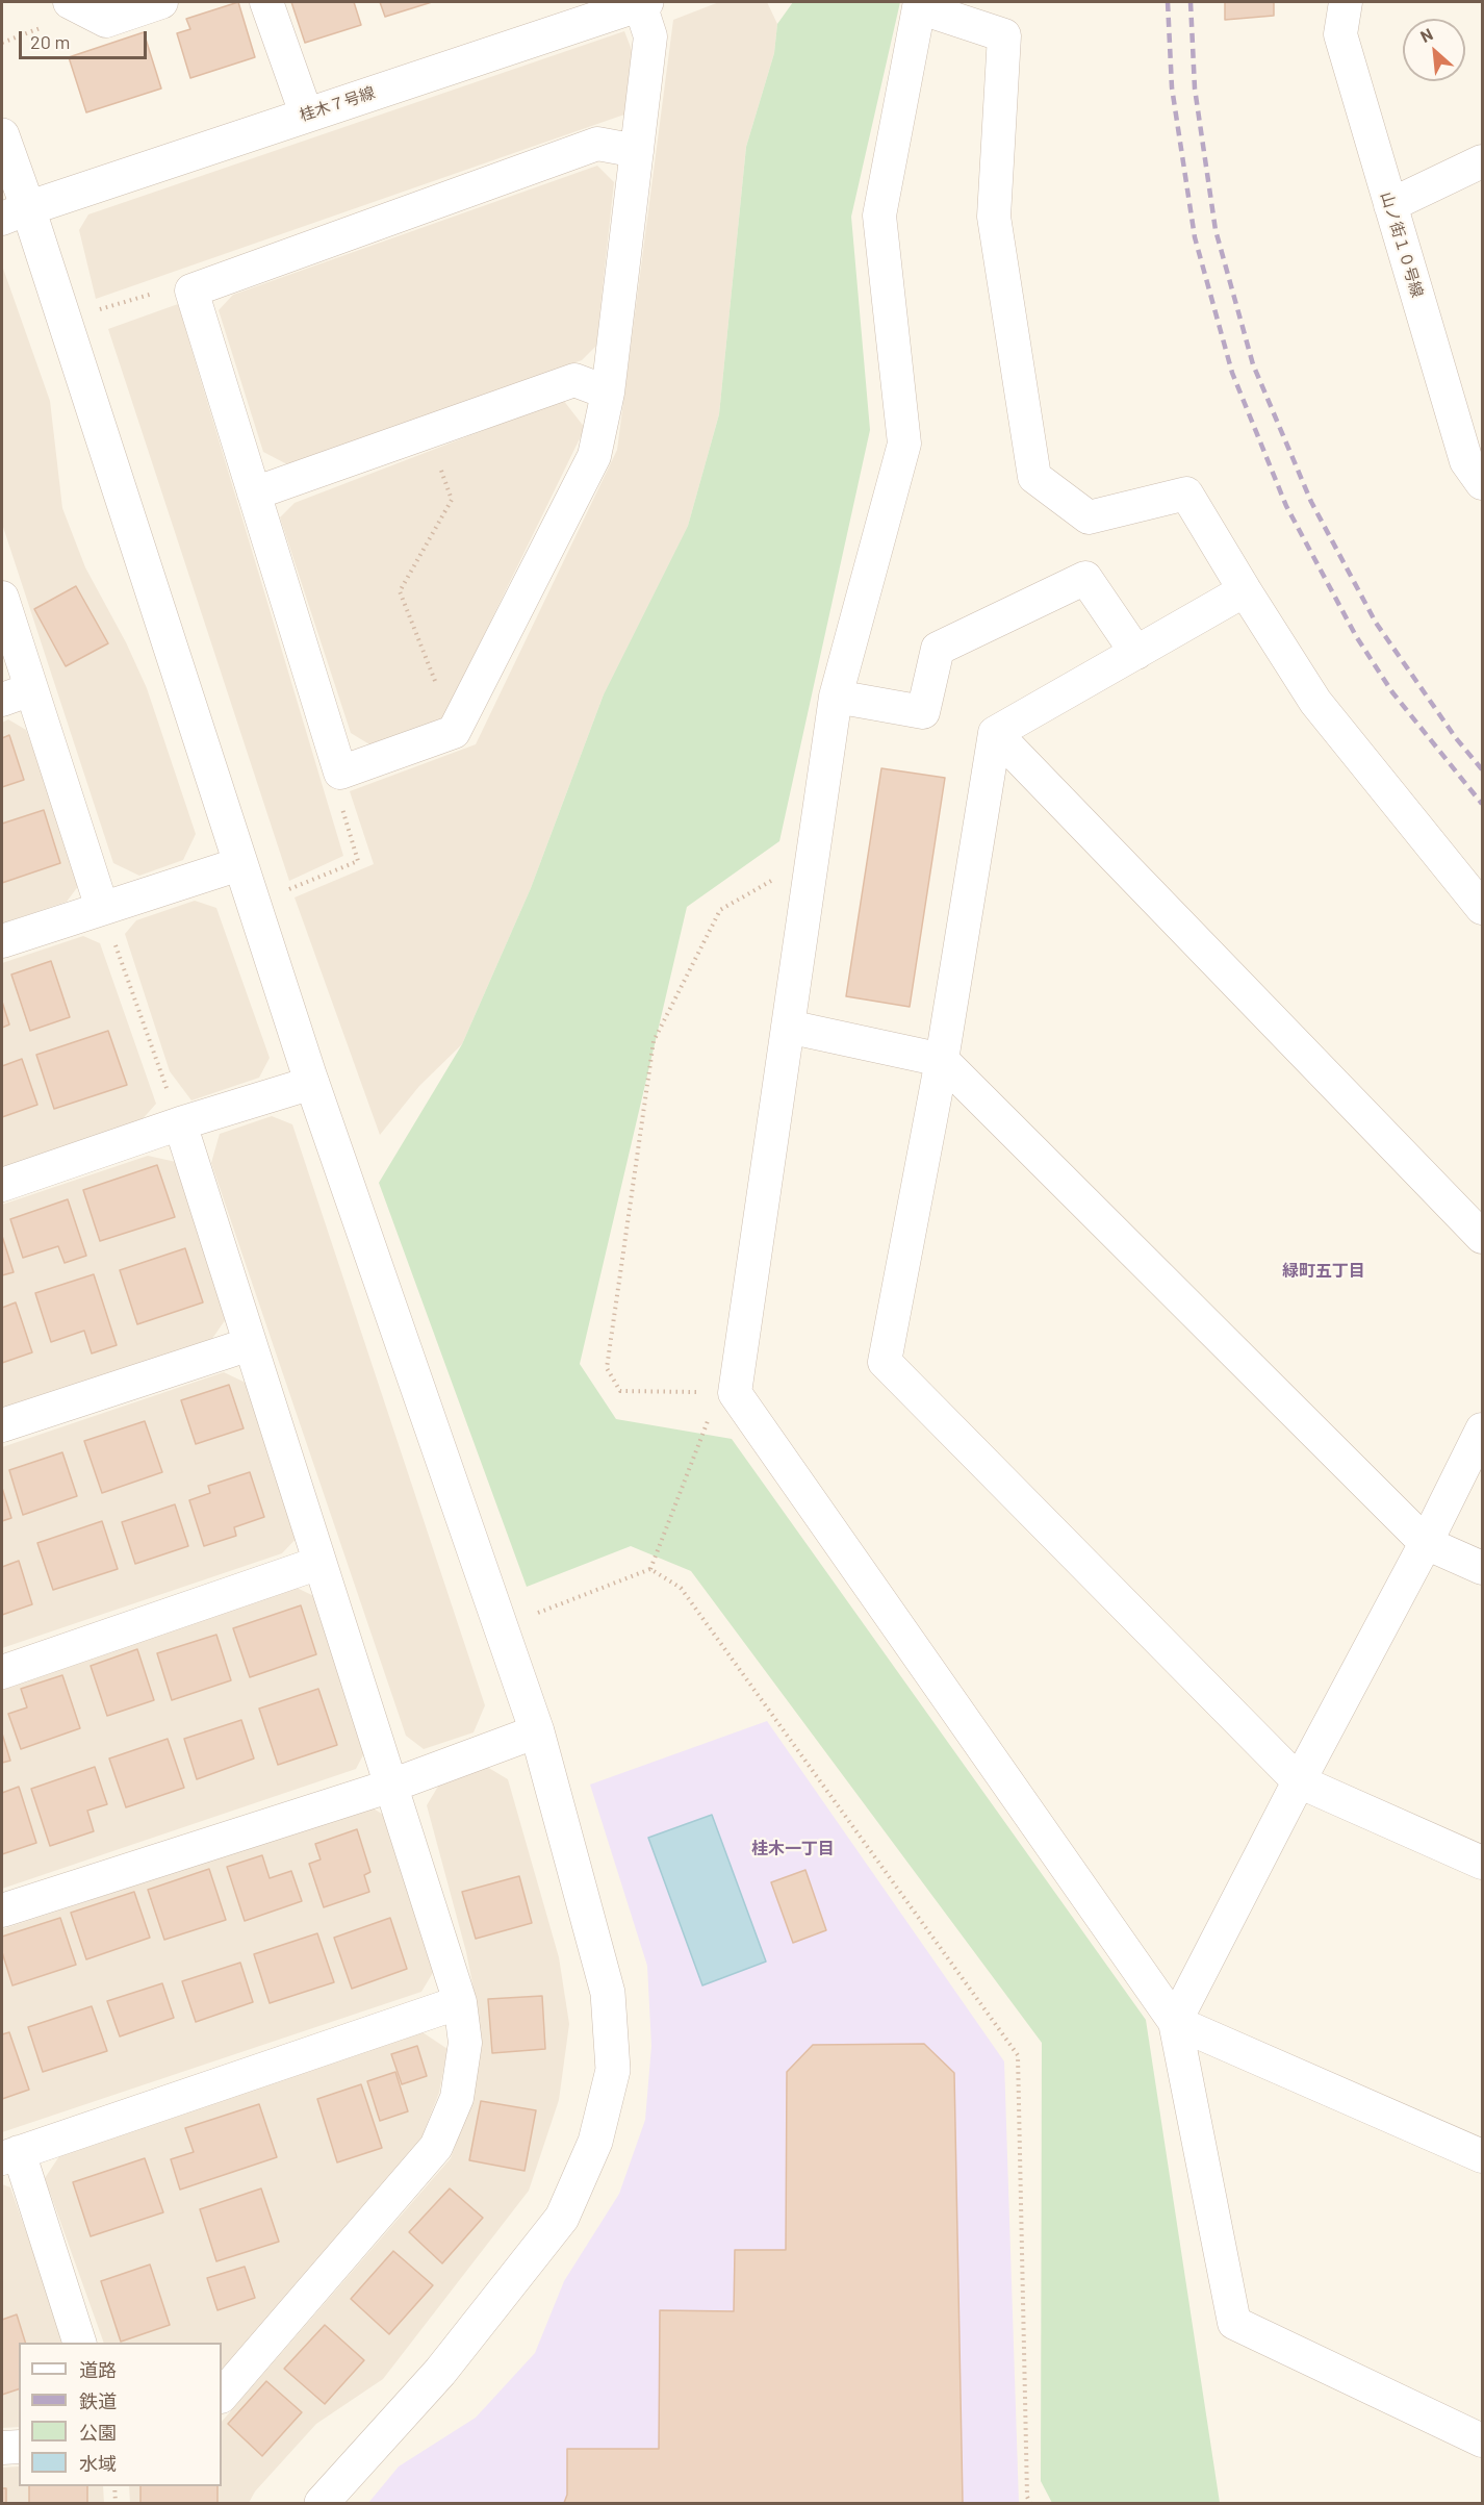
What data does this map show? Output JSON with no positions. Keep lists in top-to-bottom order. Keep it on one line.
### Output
{"streets":{"street":["桂木７号線","山ノ街１０号線"]},"districts":["緑町五丁目","桂木一丁目"],"legend":["道路","鉄道","公園","水域"],"scale_bar":"20 m","north":"top left"}
